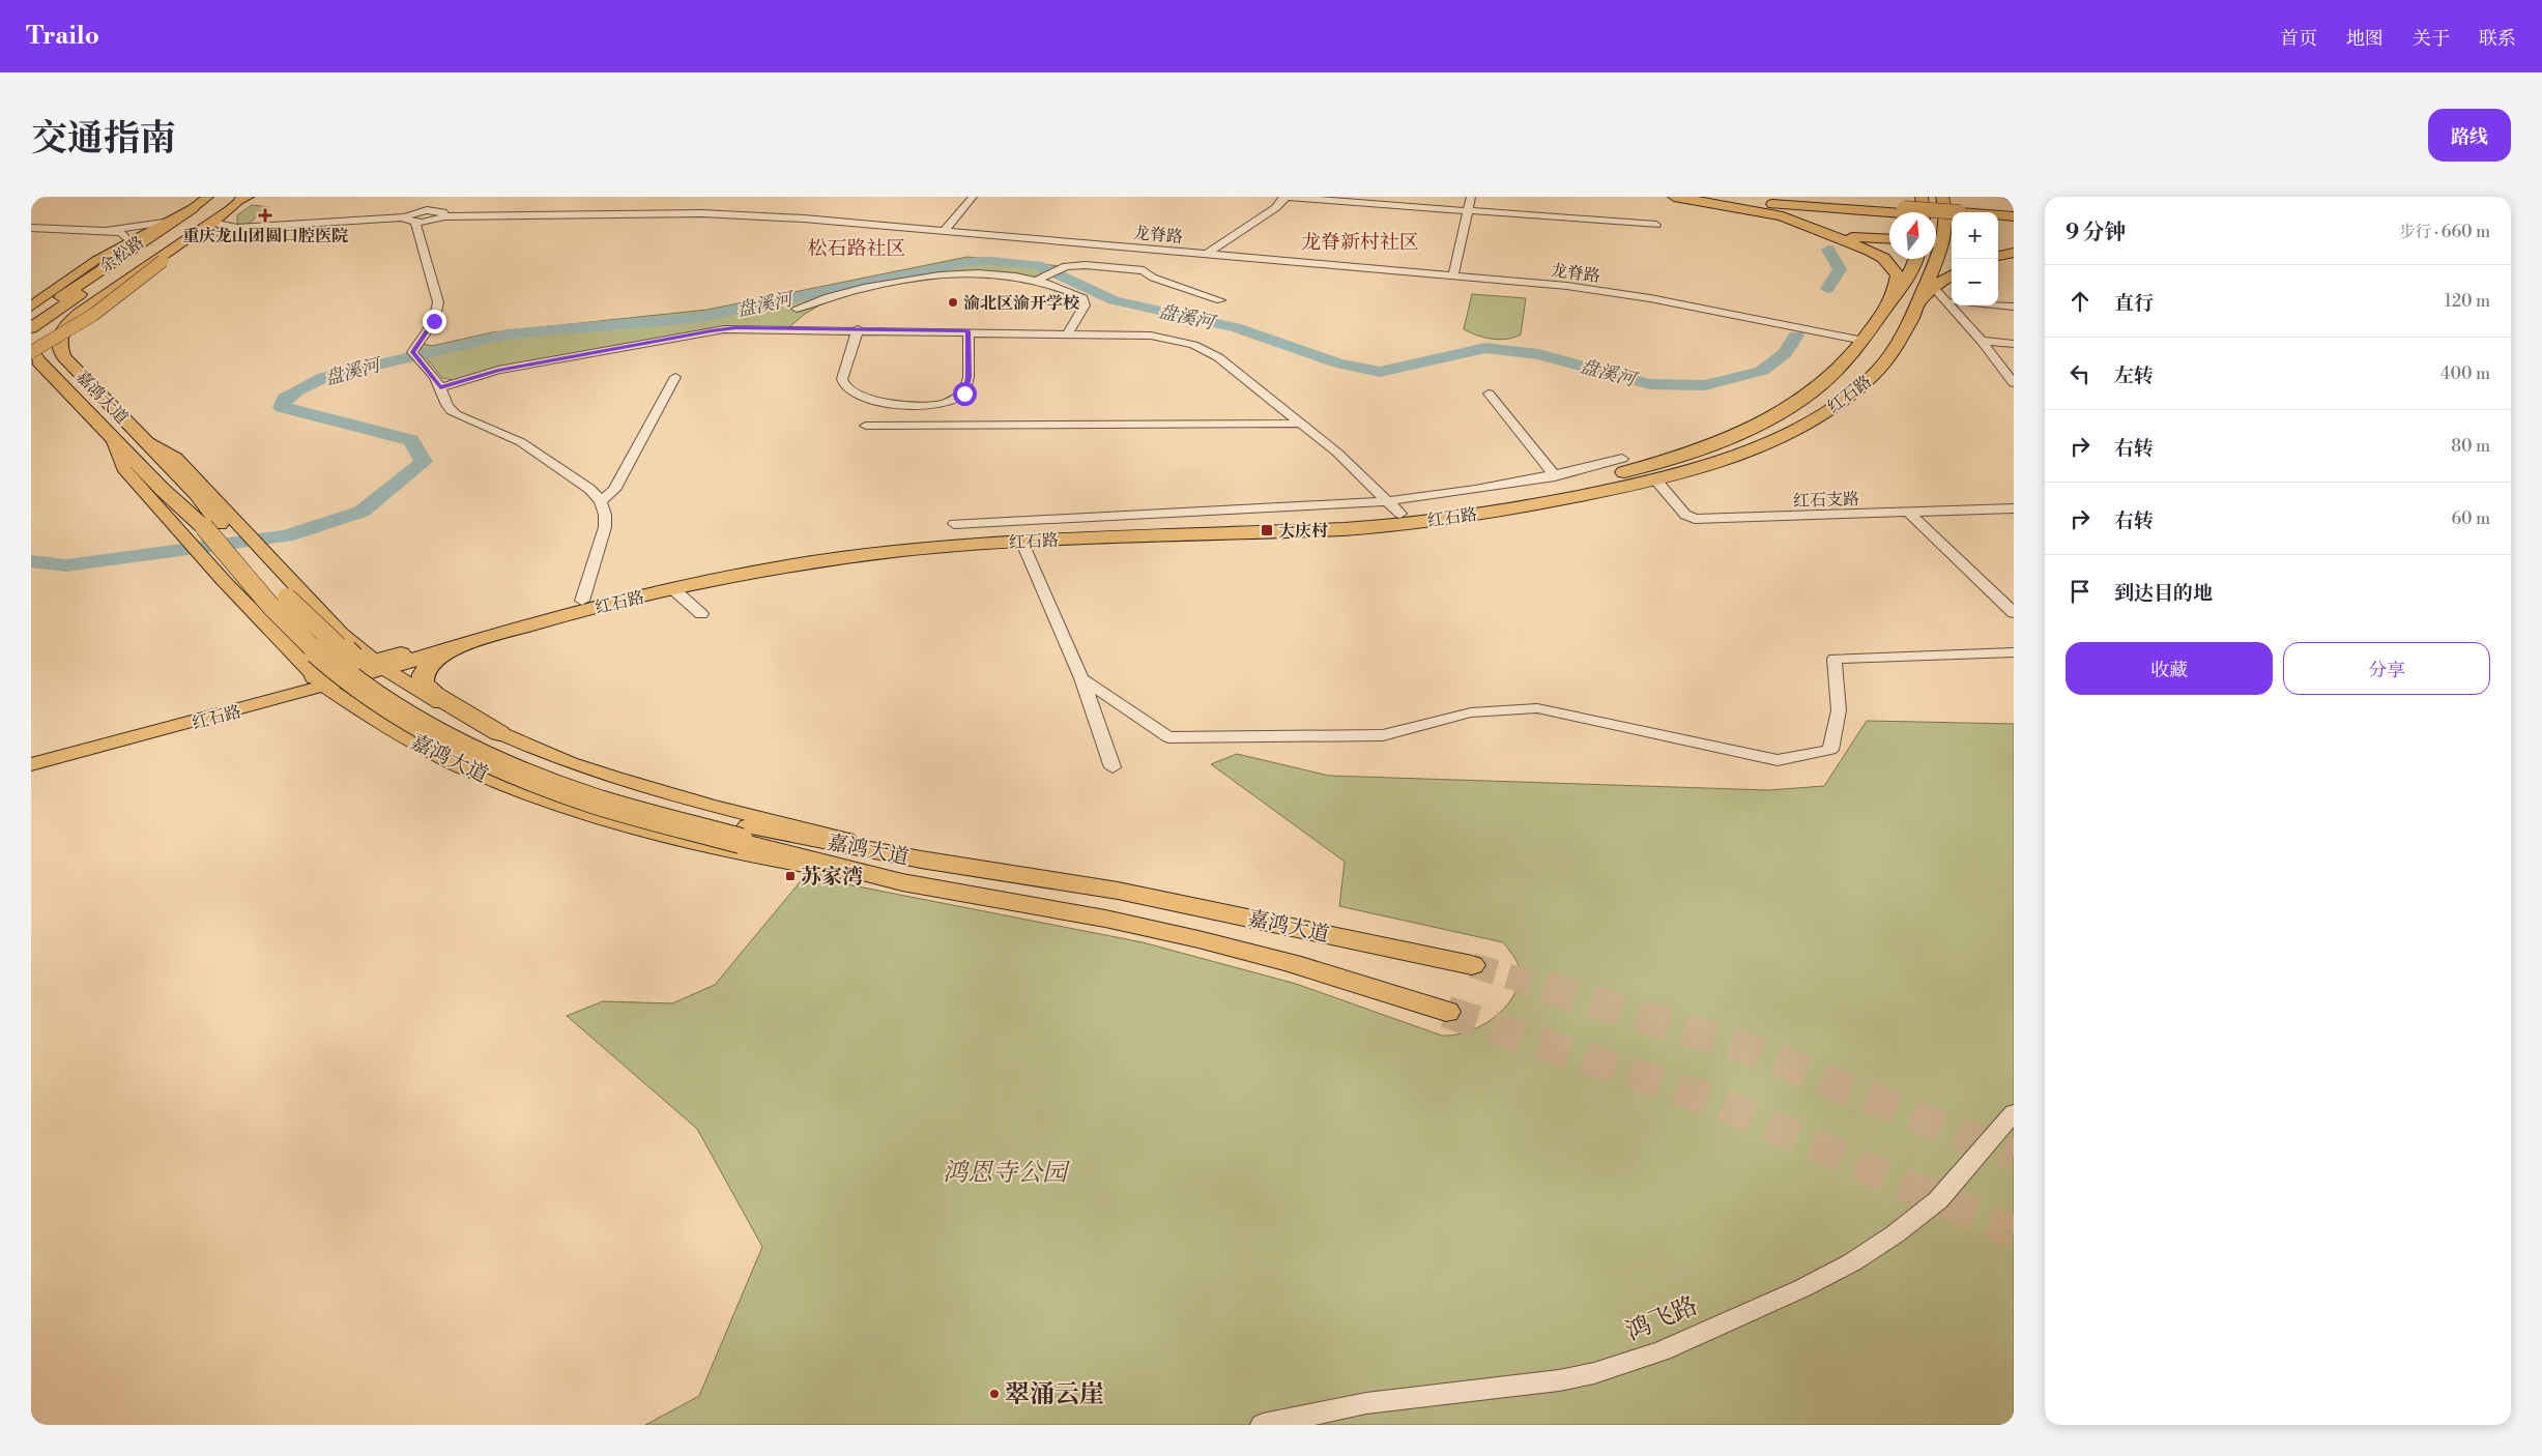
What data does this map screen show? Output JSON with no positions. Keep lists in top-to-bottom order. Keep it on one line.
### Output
{"streets":{"highway":["余松路","红石路","嘉鸿大道"],"street":["龙脊路","红石支路","鸿飞路"]},"crossings":[["龙脊路","红石路"],["红石路","嘉鸿大道"],["红石路","红石支路"]],"districts":["龙脊新村社区","松石路社区"],"water":["盘溪河"],"parks":["鸿恩寺公园"],"places":{"health":["重庆龙山团圆口腔医院"],"other":["渝北区渝开学校","翠涌云崖"],"transit":["大庆村","苏家湾"]},"north":"top","page":{"header":"Trailo","nav":["首页","地图","关于","联系"],"title":"交通指南","buttons":["路线",["收藏","分享"]],"heading":["9 分钟","步行 · 660 m"],"map_buttons":["+","−"],"list":[["直行","120 m"],["左转","400 m"],["右转","80 m"],["右转","60 m"],"到达目的地"]}}
